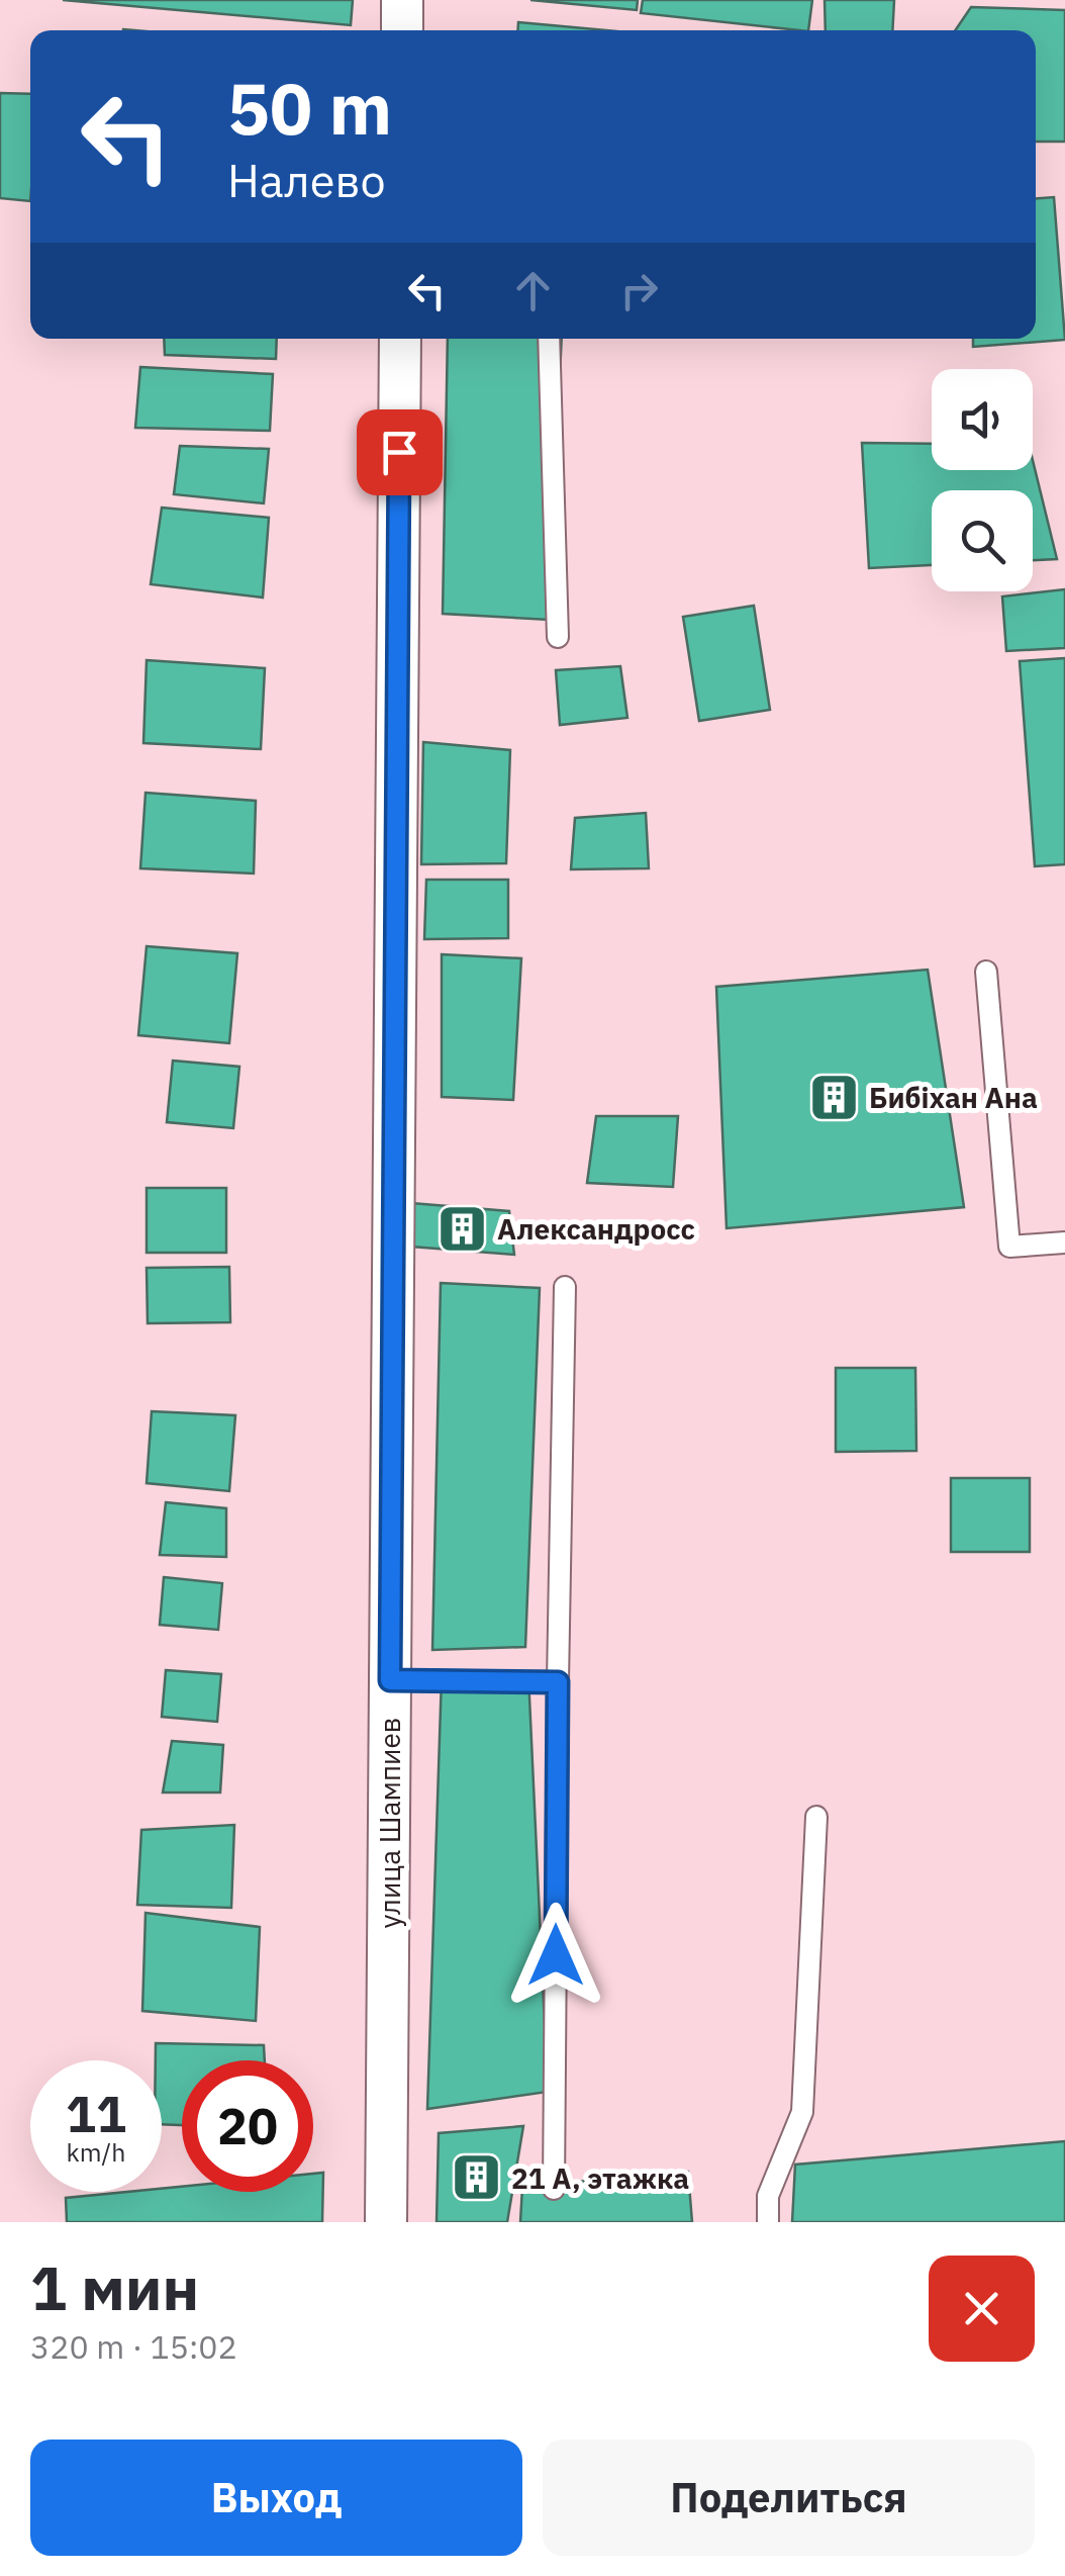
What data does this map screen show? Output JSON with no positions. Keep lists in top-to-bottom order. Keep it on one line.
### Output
{"streets":{"street":["улица Шампиев"]},"places":{"building":["Бибіхан Ана","Александросс","21 А, этажка"]},"page":{"turn":["50 m","Налево"],"speed":"11 km/h","limit":"20","heading":["1 мин","320 m · 15:02"],"buttons":["Выход","Поделиться"]}}
